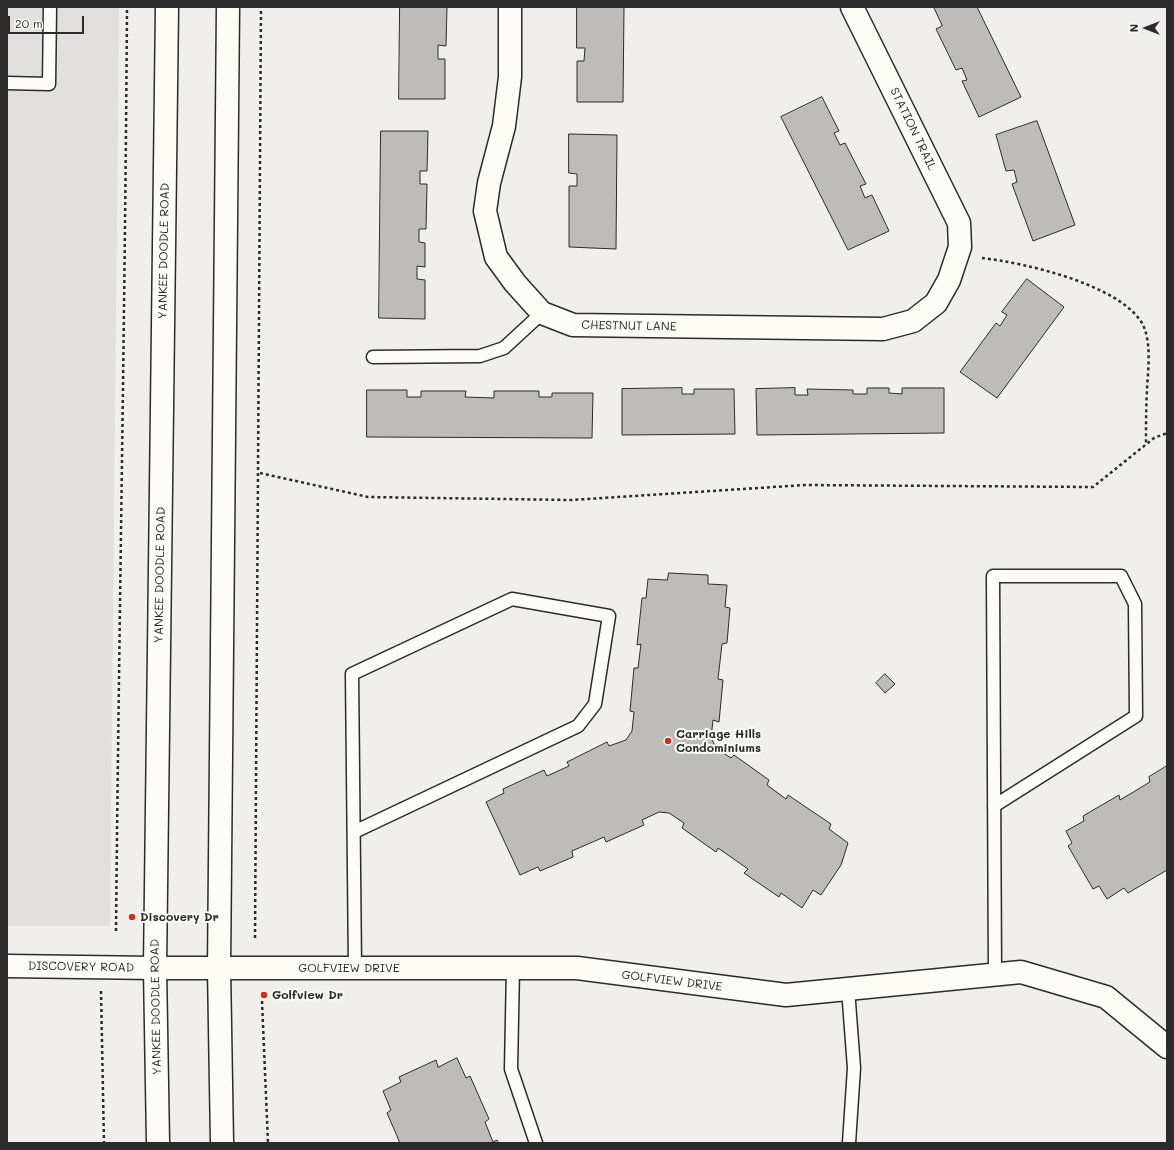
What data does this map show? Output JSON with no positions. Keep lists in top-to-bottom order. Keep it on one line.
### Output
{"streets":{"main road":["STATION TRAIL","YANKEE DOODLE ROAD","CHESTNUT LANE","DISCOVERY ROAD","GOLFVIEW DRIVE"]},"crossings":[["STATION TRAIL","CHESTNUT LANE"],["YANKEE DOODLE ROAD","DISCOVERY ROAD"],["YANKEE DOODLE ROAD","GOLFVIEW DRIVE"],["DISCOVERY ROAD","GOLFVIEW DRIVE"]],"places":["Carriage Hills Condominiums","Discovery Dr","Golfview Dr"],"scale_bar":"20 m","north":"left"}
